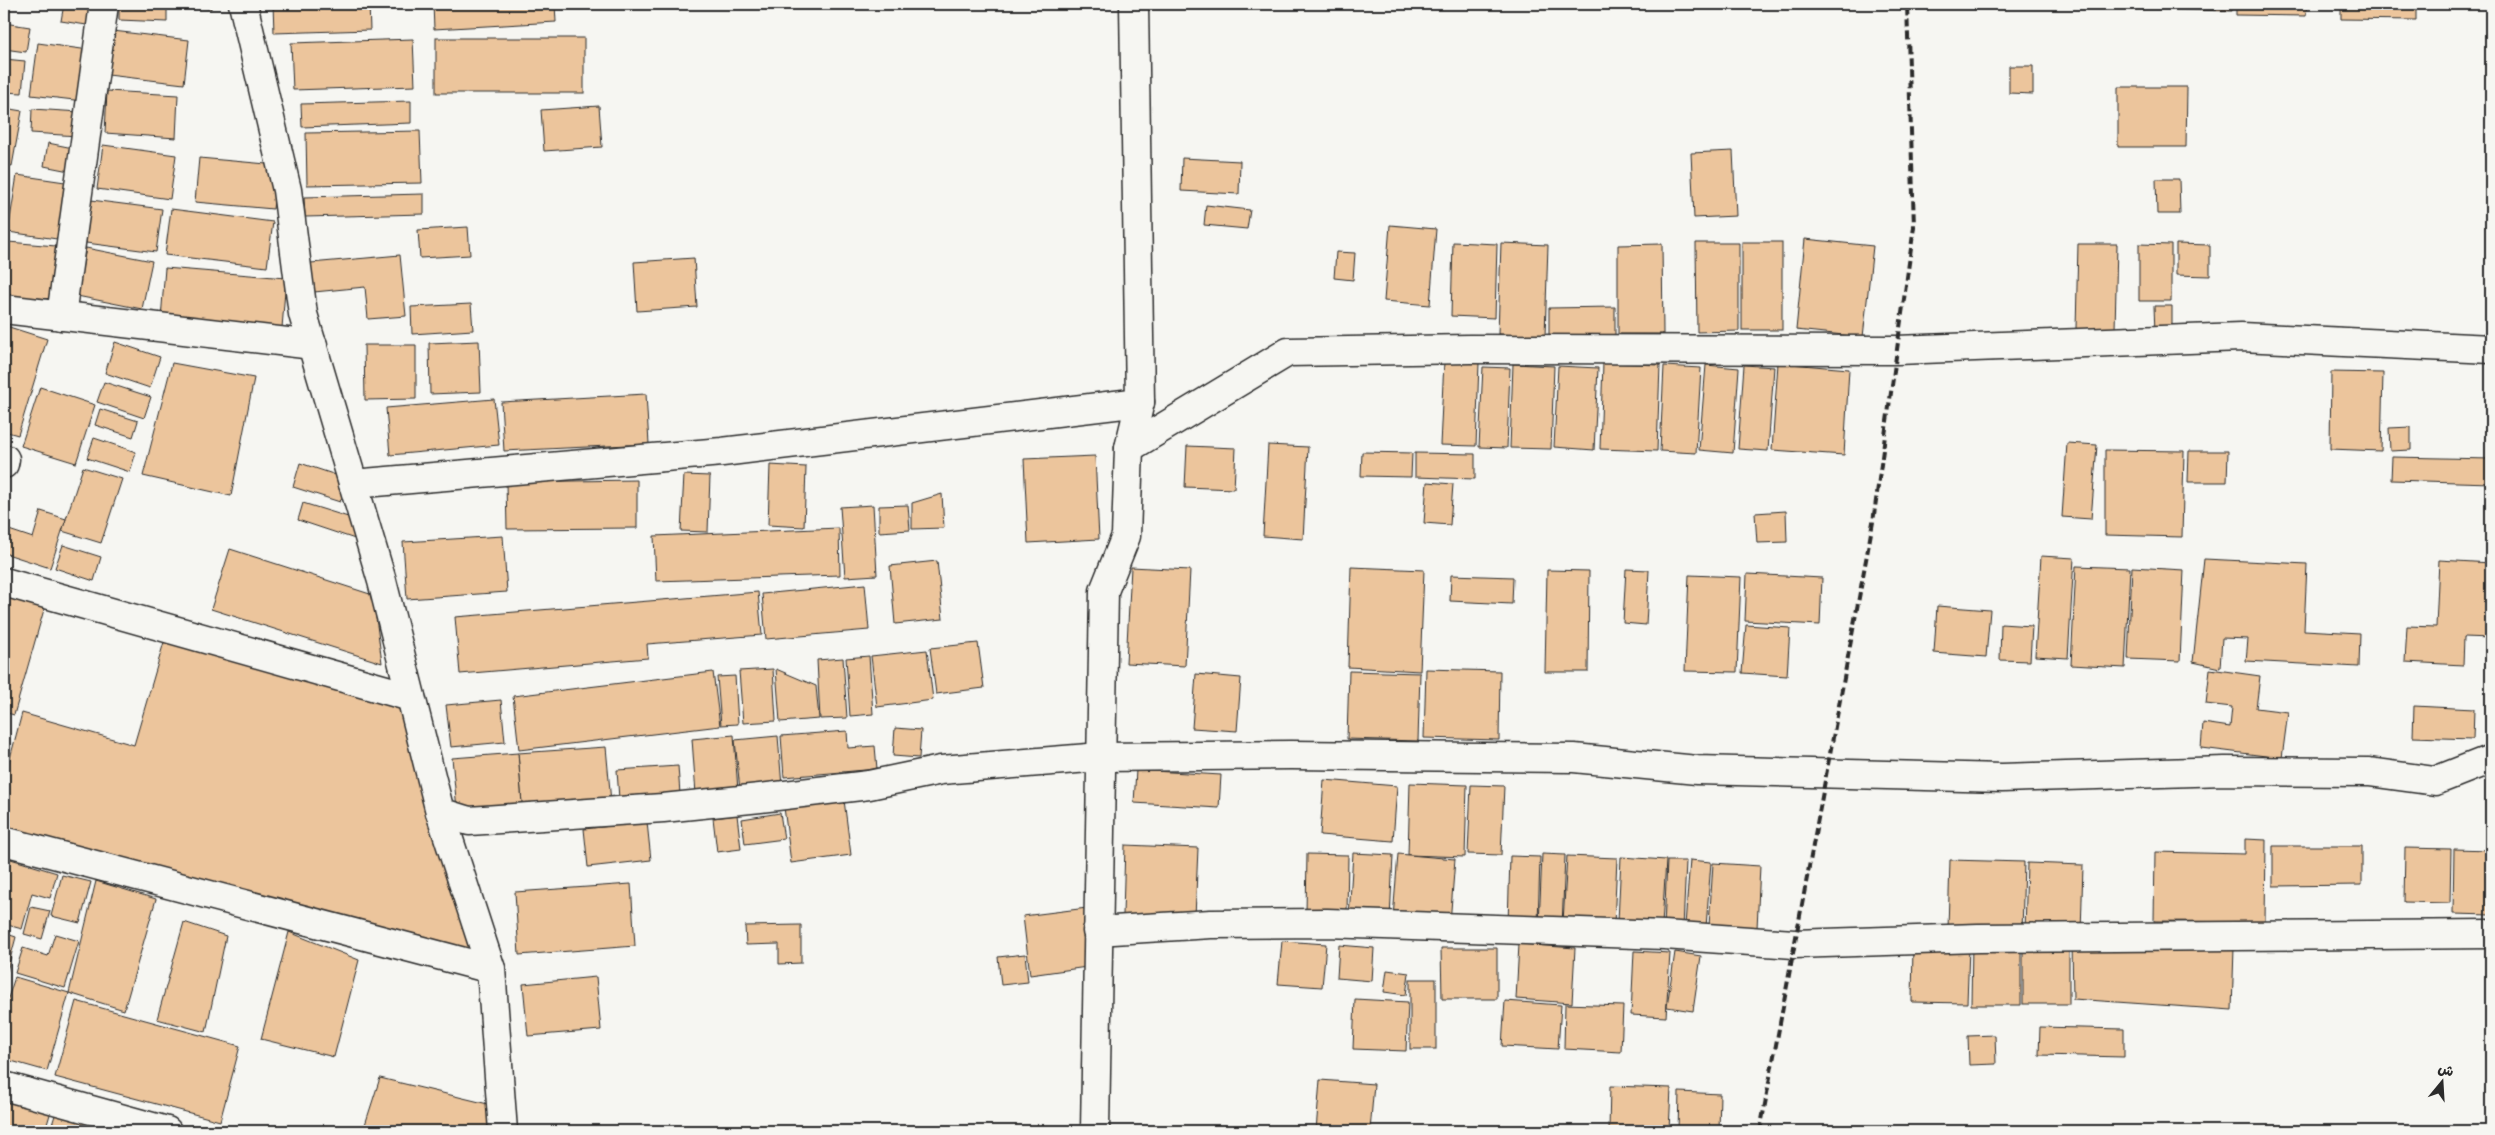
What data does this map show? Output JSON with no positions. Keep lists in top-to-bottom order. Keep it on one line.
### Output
{"north":"top"}
